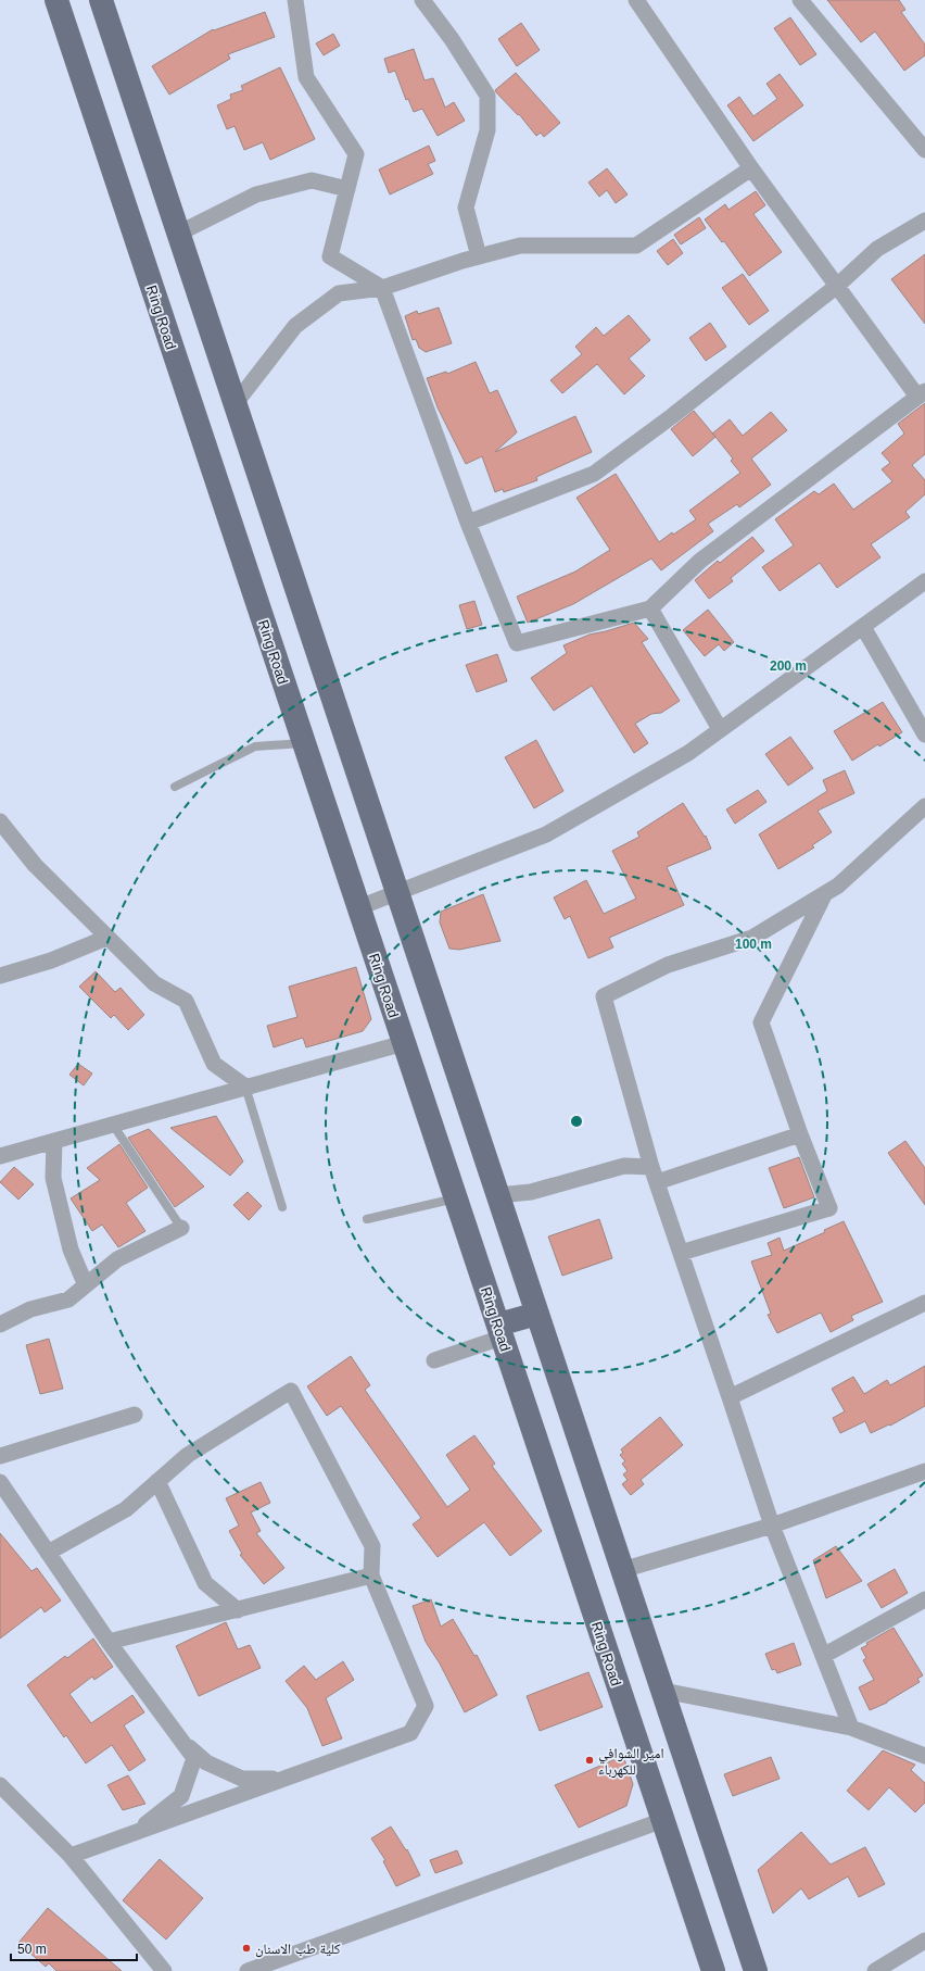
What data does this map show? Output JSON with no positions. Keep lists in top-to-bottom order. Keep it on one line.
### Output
{"streets":{"main road":["Ring Road"]},"places":["امير الشوافي للكهرباء","كلية طب الاسنان"],"scale_bar":"50 m","rings":["200 m","100 m"]}
